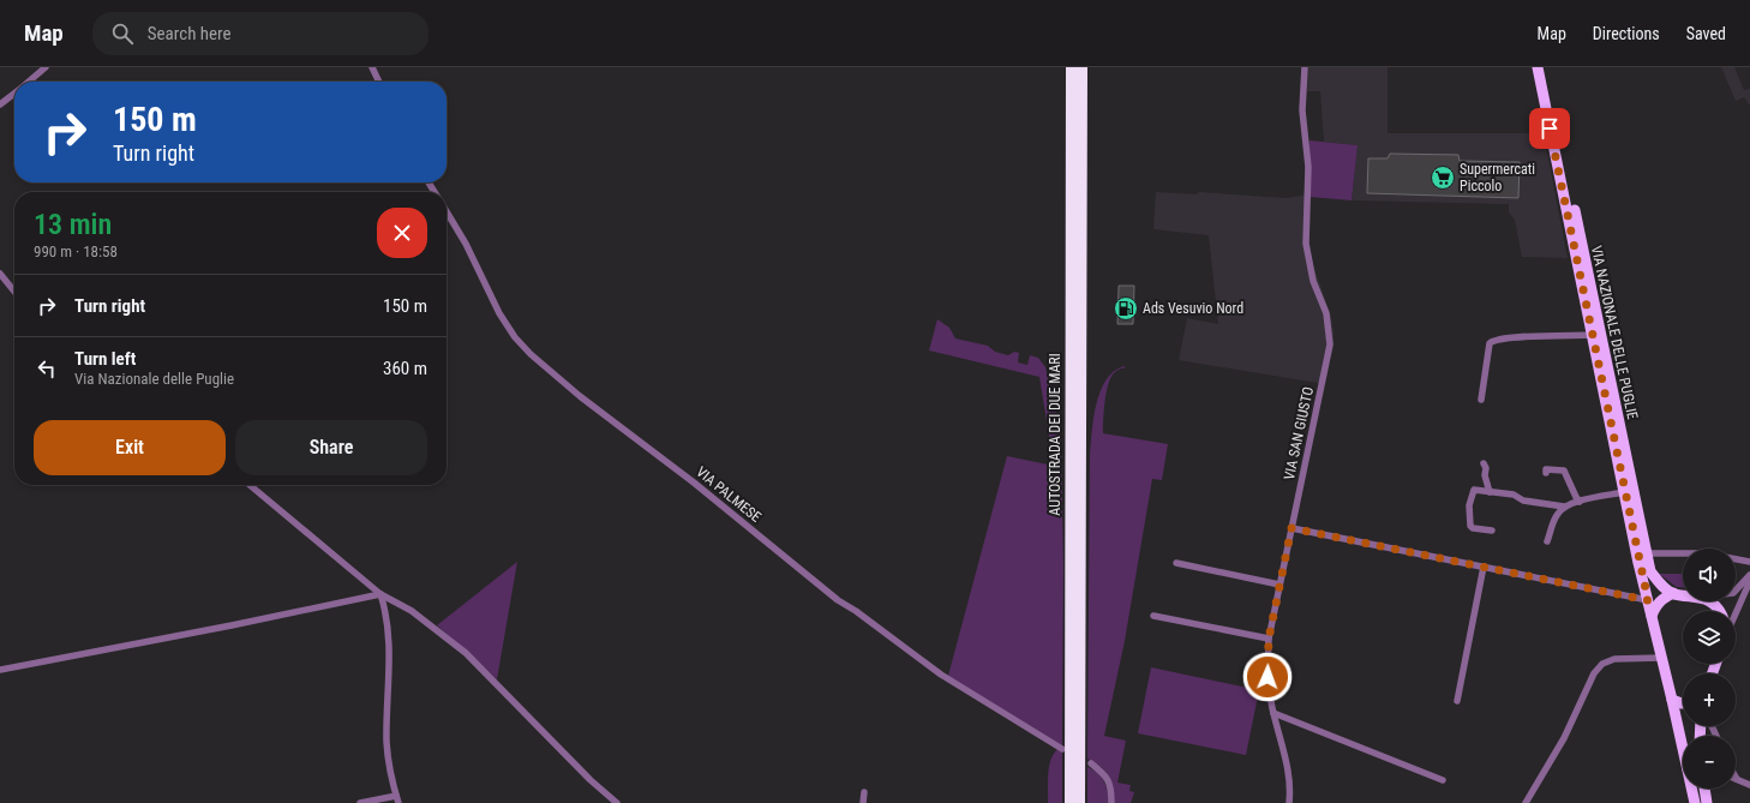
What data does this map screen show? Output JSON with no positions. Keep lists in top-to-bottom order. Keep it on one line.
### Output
{"streets":{"highway":["AUTOSTRADA DEI DUE MARI"],"main road":["VIA NAZIONALE DELLE PUGLIE"],"street":["VIA SAN GIUSTO","VIA PALMESE"]},"places":{"supermarket":["Supermercati Piccolo"],"fuel station":["Ads Vesuvio Nord"]},"page":{"header":"Map","search":"Search here","nav":["Map","Directions","Saved"],"turn":["150 m","Turn right"],"heading":["13 min","990 m · 18:58"],"list":[{"name":"Turn right","value":"150 m"},{"name":"Turn left","note":"Via Nazionale delle Puglie","value":"360 m"}],"buttons":["Exit","Share"],"map_buttons":["+","−"]}}
